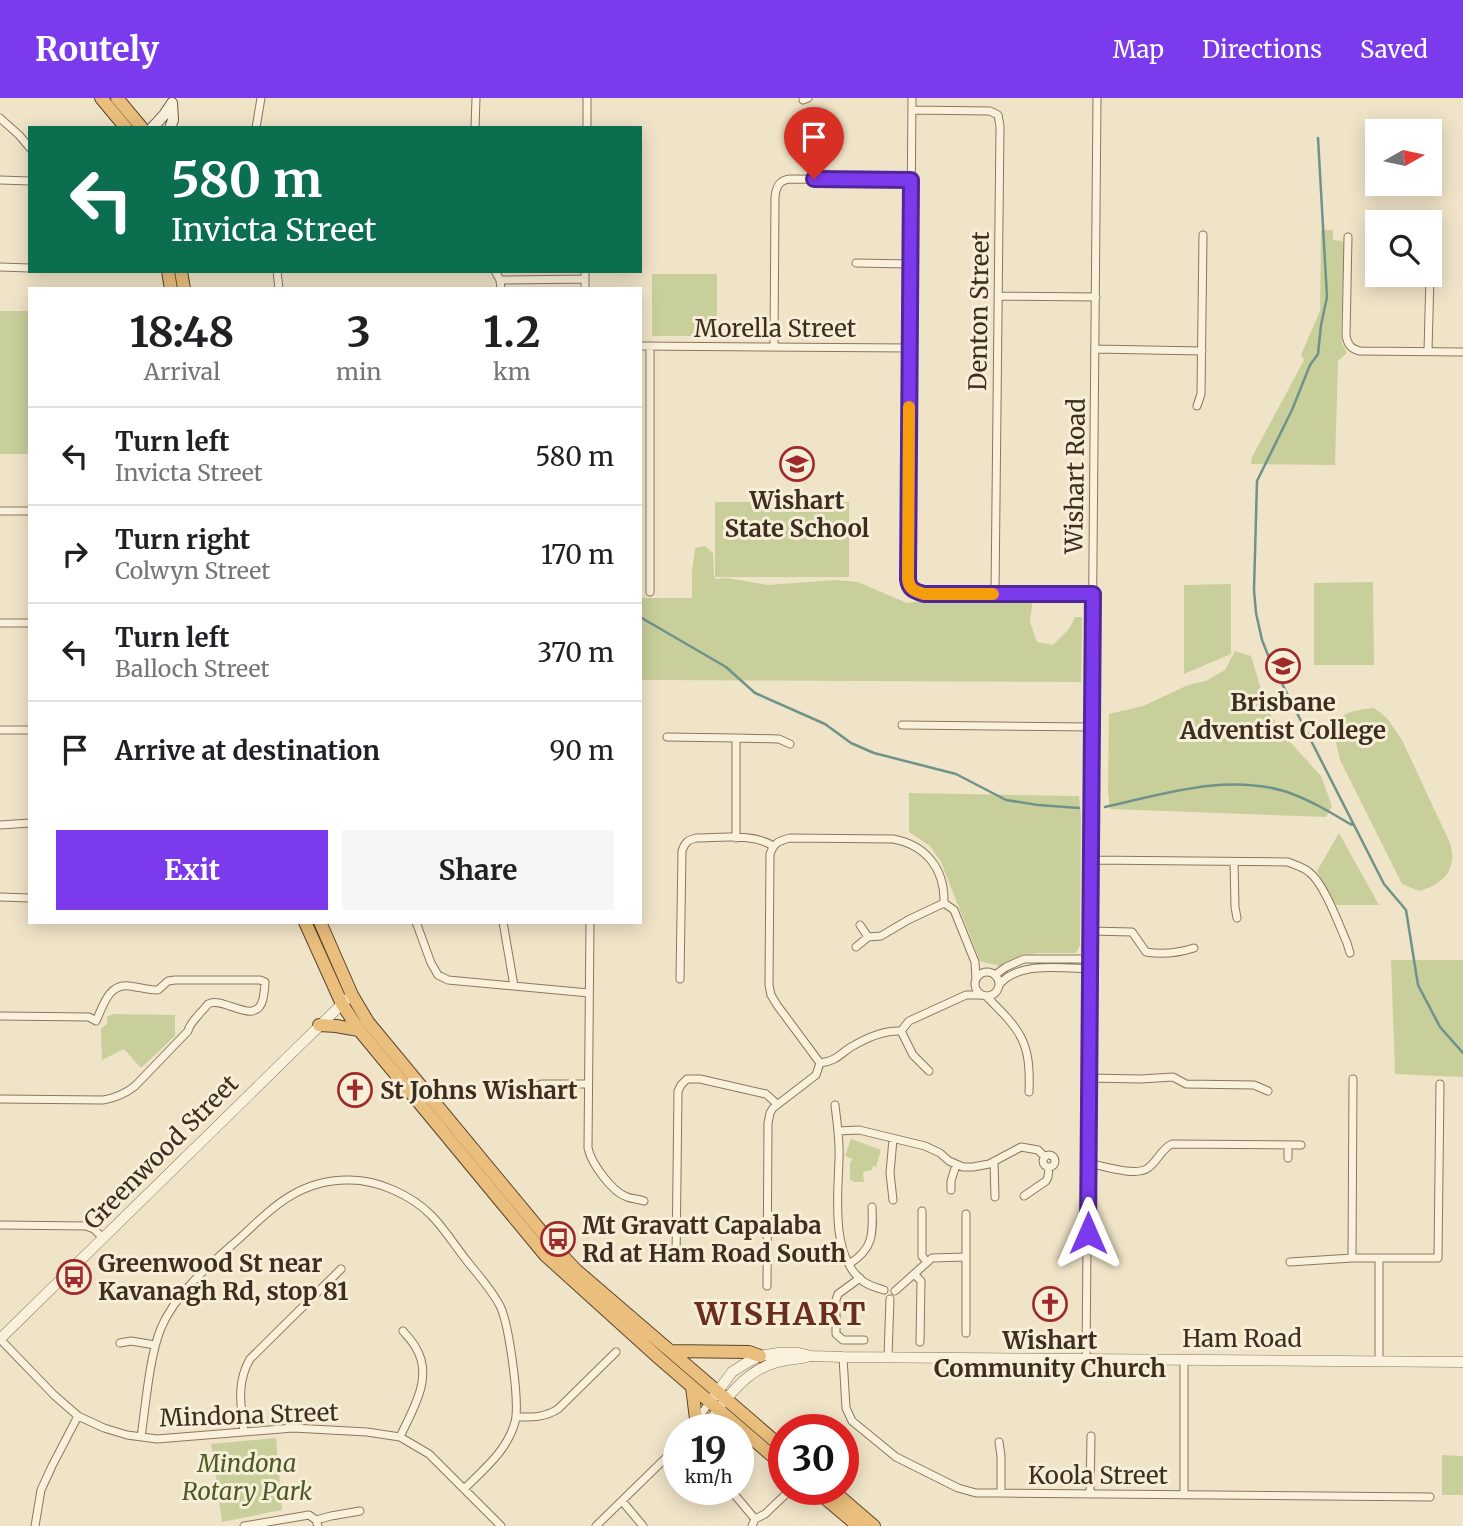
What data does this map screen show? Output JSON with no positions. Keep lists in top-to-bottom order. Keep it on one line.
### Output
{"streets":{"street":["Denton Street","Morella Street","Wishart Road","Greenwood Street","Ham Road","Mindona Street","Koola Street"]},"crossings":[["Wishart Road","Ham Road"],["Greenwood Street","Mindona Street"],["Ham Road","Koola Street"]],"districts":["WISHART"],"parks":["Mindona Rotary Park"],"places":{"school or university":["Wishart State School","Brisbane Adventist College"],"church":["St Johns Wishart","Wishart Community Church"],"bus stop":["Mt Gravatt Capalaba Rd at Ham Road South","Greenwood St near Kavanagh Rd, stop 81"]},"north":"right","page":{"header":"Routely","nav":["Map","Directions","Saved"],"turn":["580 m","Invicta Street"],"eta":["18:48","Arrival","3","min","1.2","km"],"list":[{"name":"Turn left","note":"Invicta Street","value":"580 m"},{"name":"Turn right","note":"Colwyn Street","value":"170 m"},{"name":"Turn left","note":"Balloch Street","value":"370 m"},{"name":"Arrive at destination","value":"90 m"}],"buttons":["Exit","Share"],"speed":"19 km/h","limit":"30"}}
